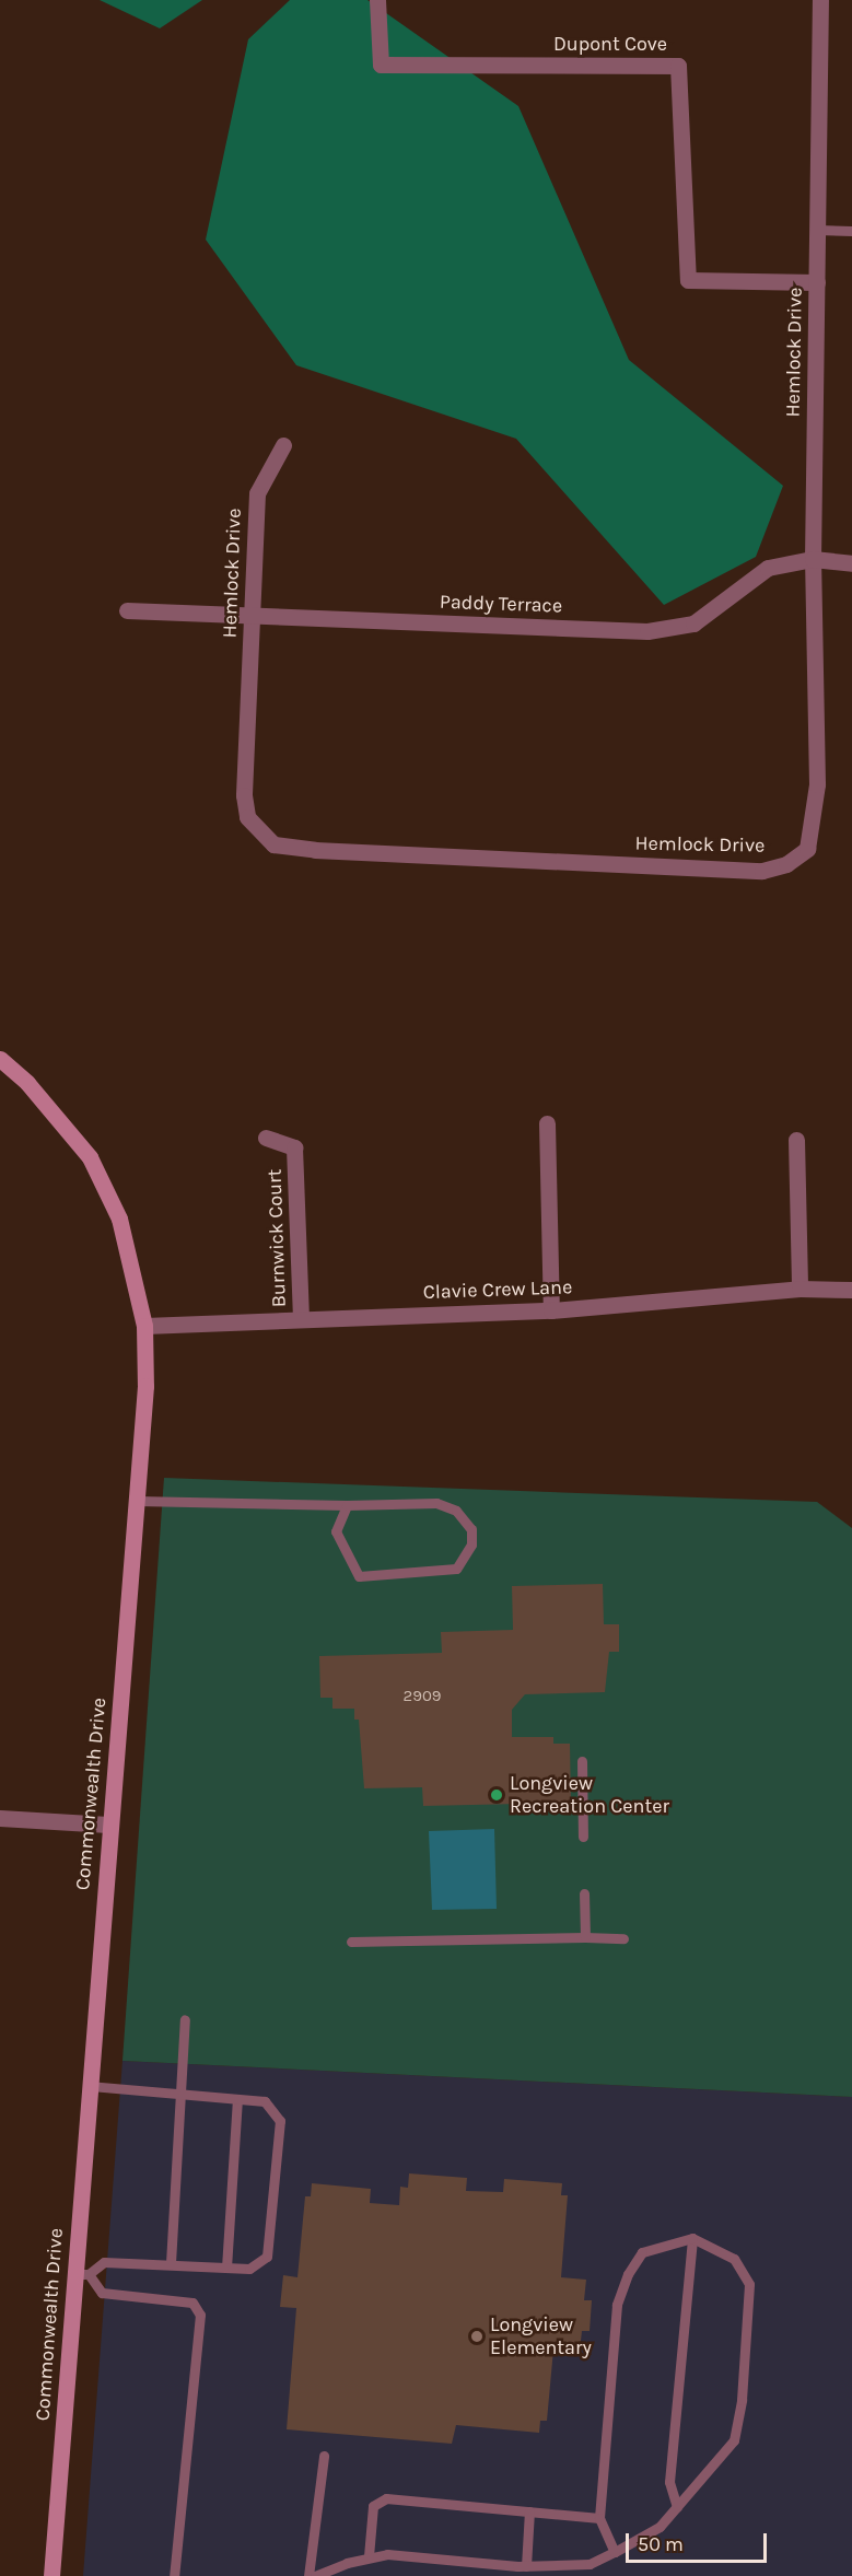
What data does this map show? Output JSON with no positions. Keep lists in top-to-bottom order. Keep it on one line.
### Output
{"streets":{"street":["Dupont Cove","Hemlock Drive","Paddy Terrace","Burnwick Court","Clavie Crew Lane","Commonwealth Drive"]},"crossings":[["Dupont Cove","Hemlock Drive"],["Hemlock Drive","Paddy Terrace"],["Burnwick Court","Clavie Crew Lane"],["Clavie Crew Lane","Commonwealth Drive"]],"places":["Longview Recreation Center","Longview Elementary"],"house_numbers":["2909"],"scale_bar":"50 m"}
